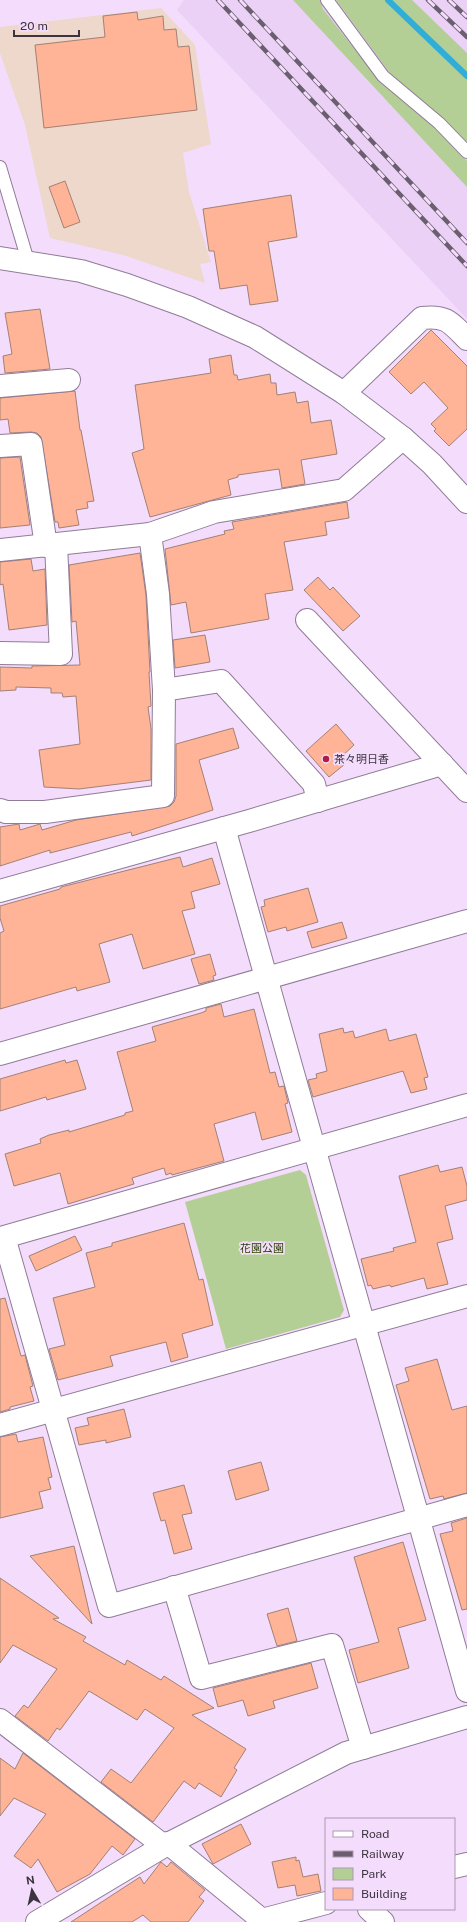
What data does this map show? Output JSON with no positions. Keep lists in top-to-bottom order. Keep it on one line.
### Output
{"parks":["花園公園"],"places":["茶々明日香"],"legend":["Road","Railway","Park","Building"],"scale_bar":"20 m","north":"top"}
